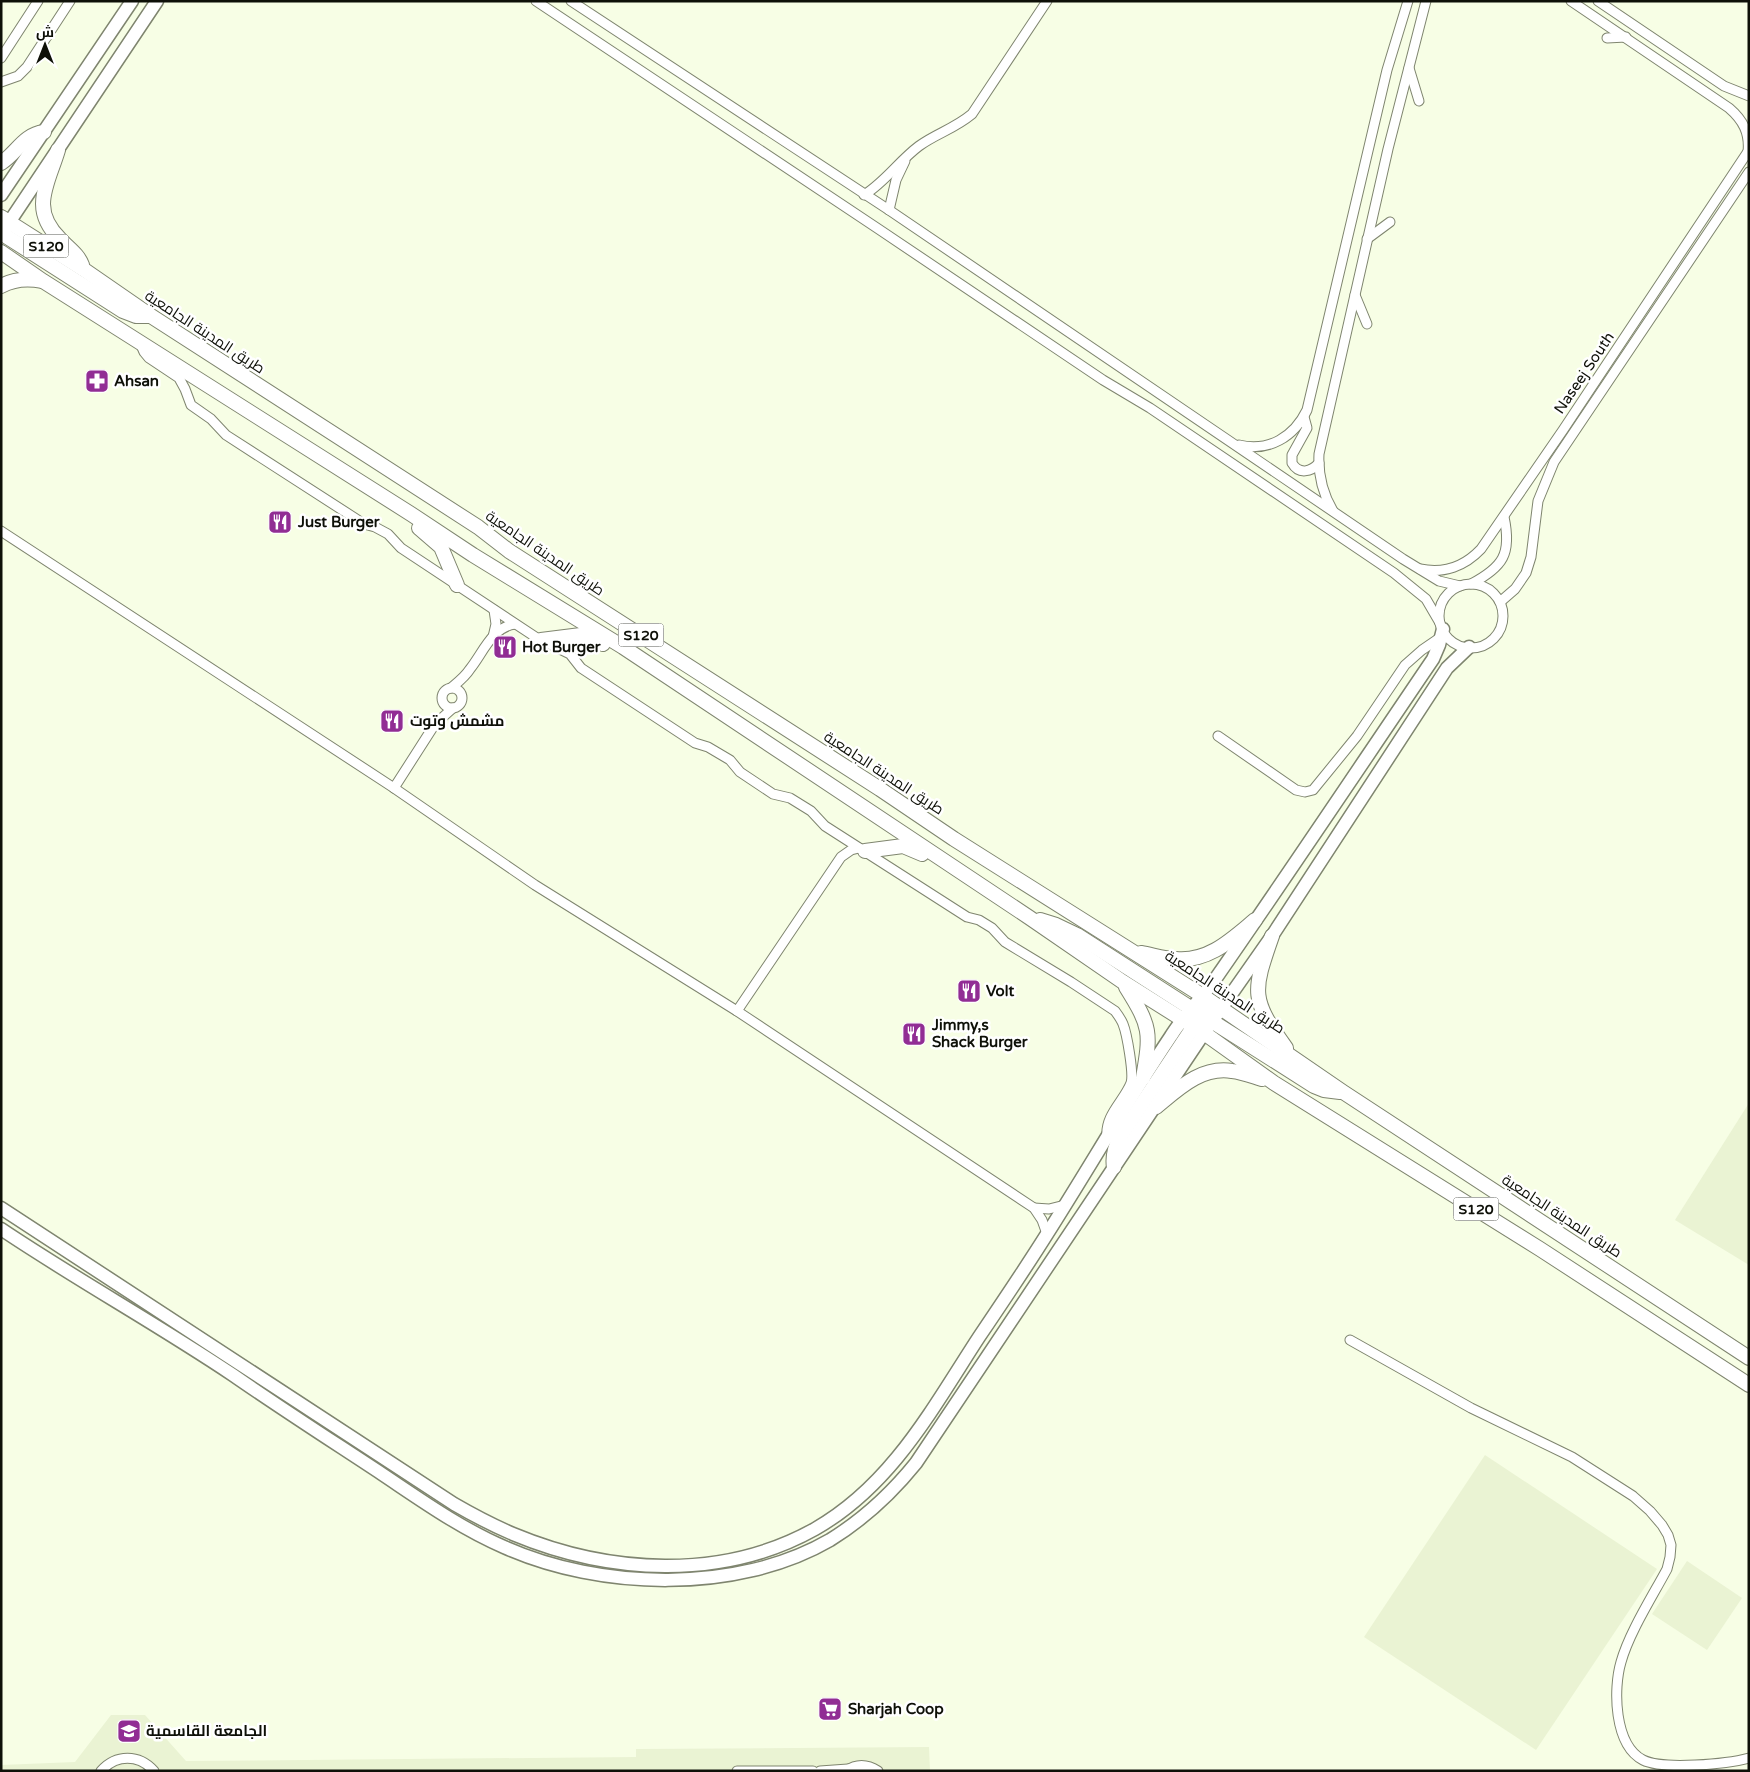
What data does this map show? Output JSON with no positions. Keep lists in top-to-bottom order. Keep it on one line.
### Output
{"streets":{"main road":["S120","طريق المدينة الجامعية"],"street":["Naseej South"]},"places":{"pharmacy":["Ahsan"],"restaurant":["Just Burger","Hot Burger","مشمش وتوت","Volt","Jimmy,s Shack Burger"],"supermarket":["Sharjah Coop"],"school or university":["الجامعة القاسمية"]},"north":"top"}
